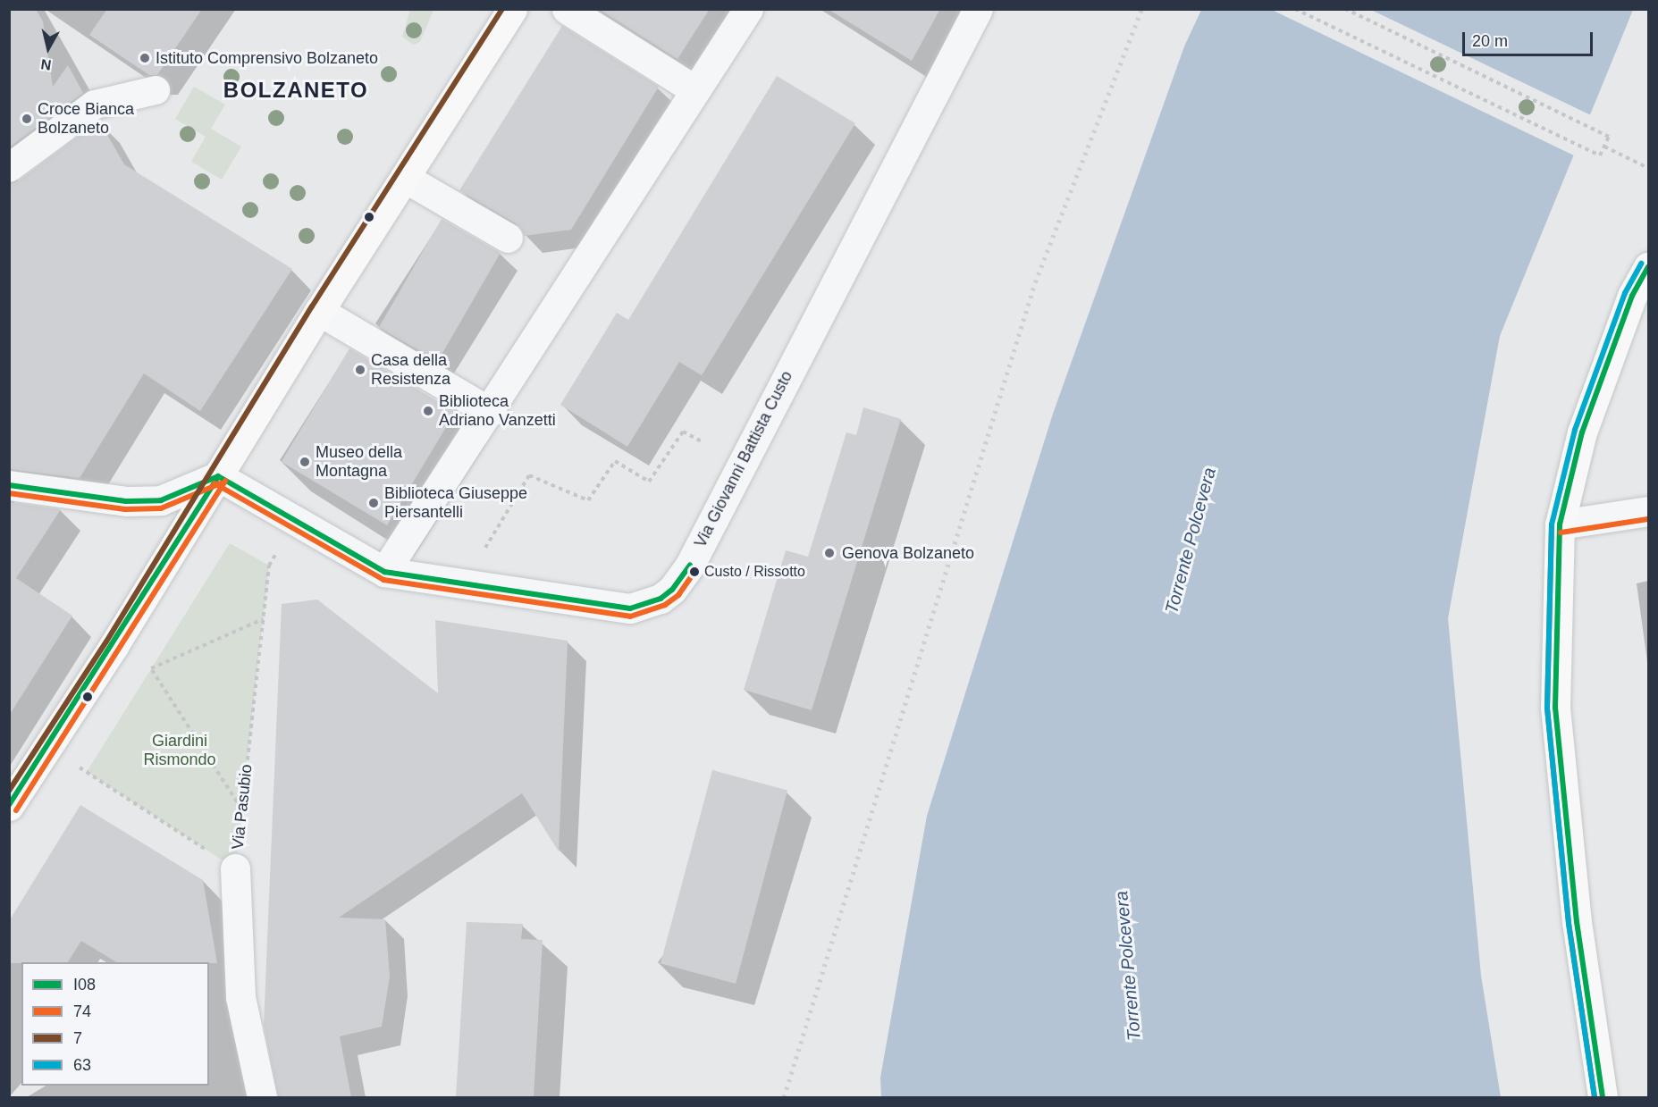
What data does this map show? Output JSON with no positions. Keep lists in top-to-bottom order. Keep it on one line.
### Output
{"streets":{"street":["Via Giovanni Battista Custo","Via Pasubio"]},"crossings":[["Via Giovanni Battista Custo","Via Pasubio"]],"districts":["BOLZANETO"],"water":["Torrente Polcevera"],"parks":["Giardini Rismondo"],"places":["Istituto Comprensivo Bolzaneto","Croce Bianca Bolzaneto","Casa della Resistenza","Biblioteca Adriano Vanzetti","Museo della Montagna","Biblioteca Giuseppe Piersantelli","Genova Bolzaneto","Custo / Rissotto"],"lines":["transit line 7","transit line 63","transit line I08","transit line 74"],"legend":["I08","74","7","63"],"scale_bar":"20 m","north":"bottom"}
